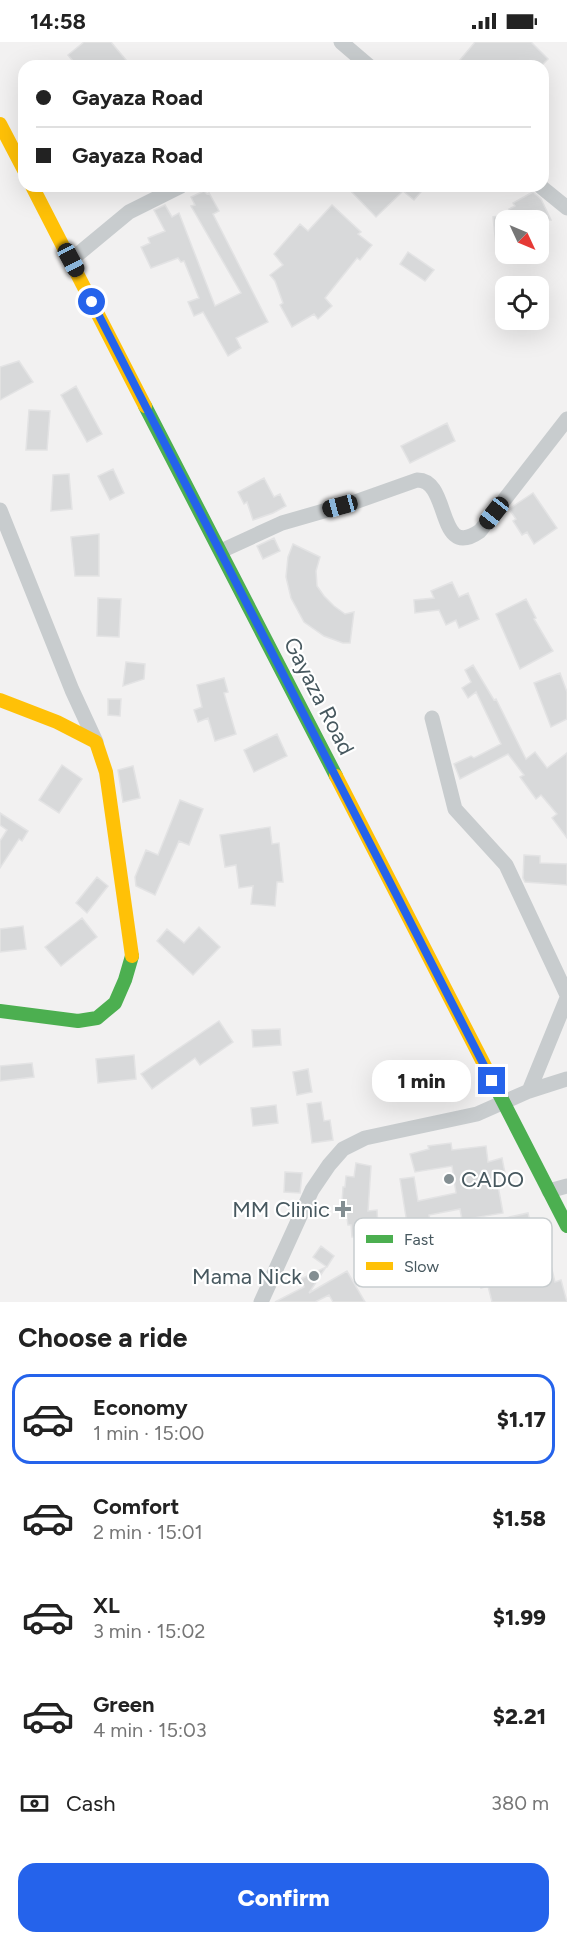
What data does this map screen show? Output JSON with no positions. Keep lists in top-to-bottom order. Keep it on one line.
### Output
{"streets":{"main road":["Gayaza Road"]},"places":{"other":["CADO","Mama Nick"],"health":["MM Clinic"]},"legend":["Fast","Slow"],"north":"bottom right","page":{"status":"14:58","banner":["Gayaza Road","Gayaza Road"],"bubble":"1 min","heading":"Choose a ride","list":[{"name":"Economy","note":"1 min · 15:00","value":"$1.17"},{"name":"Comfort","note":"2 min · 15:01","value":"$1.58"},{"name":"XL","note":"3 min · 15:02","value":"$1.99"},{"name":"Green","note":"4 min · 15:03","value":"$2.21"}],"pay":["Cash","380 m"],"buttons":"Confirm"}}
